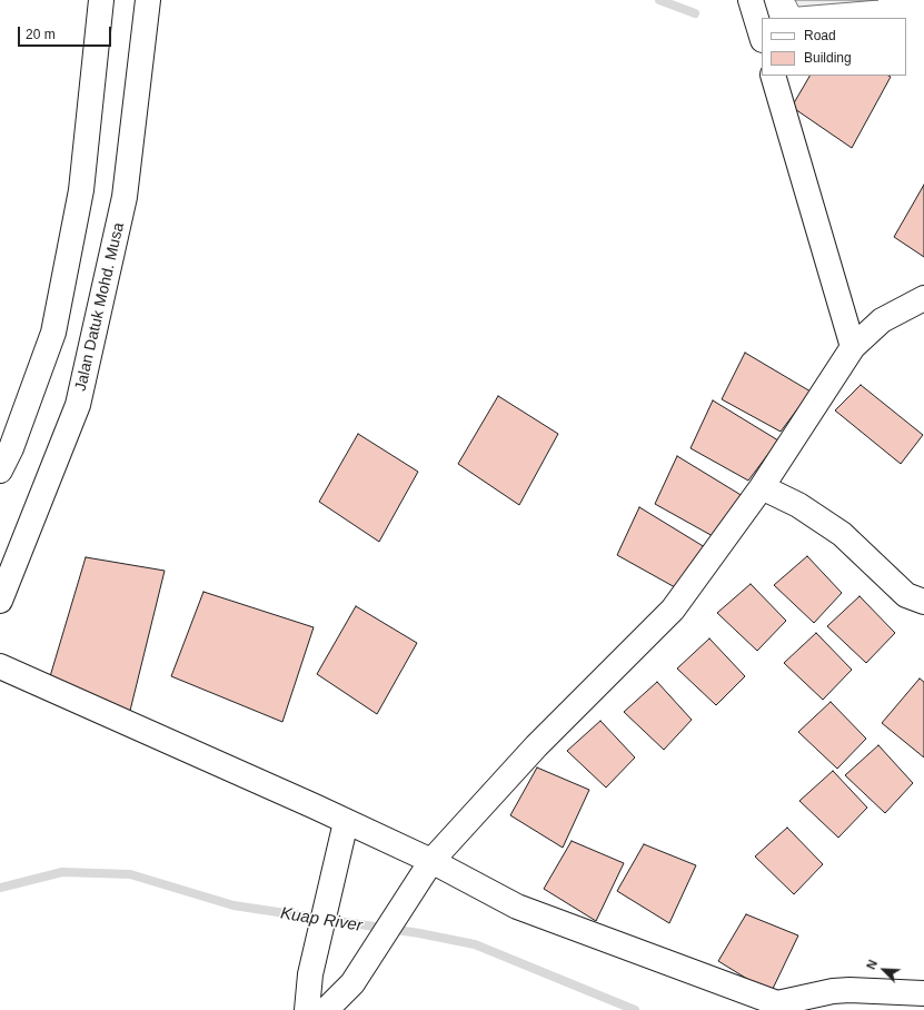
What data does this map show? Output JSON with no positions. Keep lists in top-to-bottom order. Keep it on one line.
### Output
{"streets":{"main road":["Jalan Datuk Mohd. Musa"]},"water":["Kuap River"],"legend":["Road","Building"],"scale_bar":"20 m","north":"top left"}
